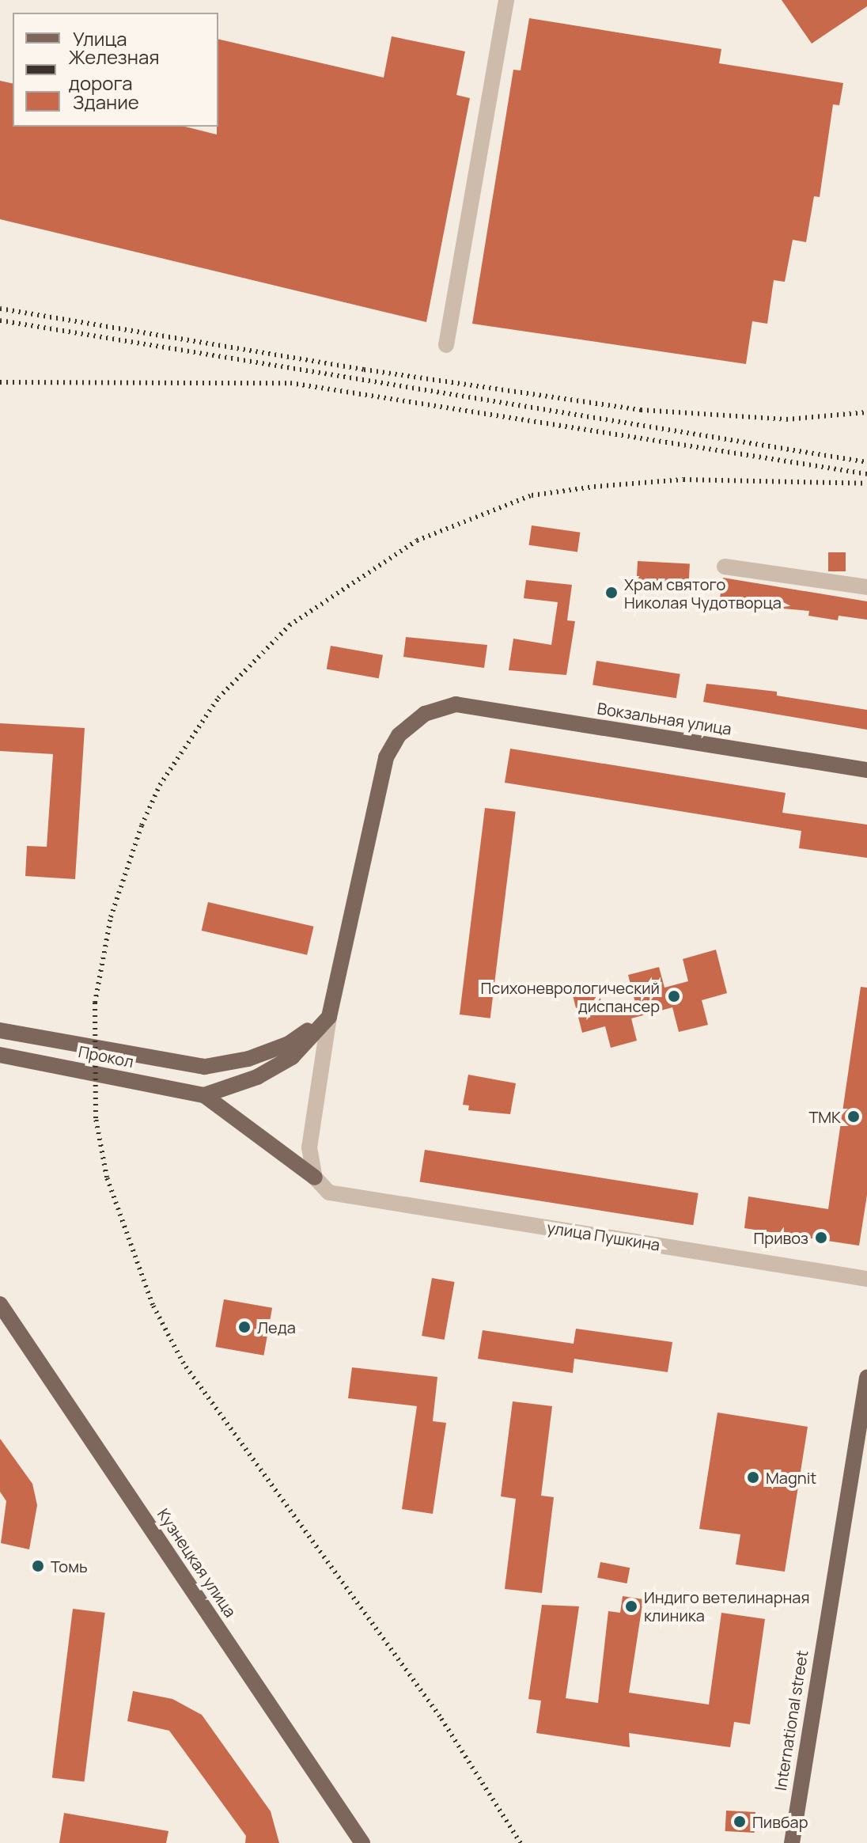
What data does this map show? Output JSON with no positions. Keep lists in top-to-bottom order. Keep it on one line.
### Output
{"streets":{"main road":["Вокзальная улица","Прокол","Кузнецкая улица","International street"],"street":["улица Пушкина"]},"places":["Храм святого Николая Чудотворца","Психоневрологический диспансер","ТМК","Привоз","Леда","Magnit","Томь","Индиго ветелинарная клиника","Пивбар"],"legend":["Улица","Железная дорога","Здание"]}
